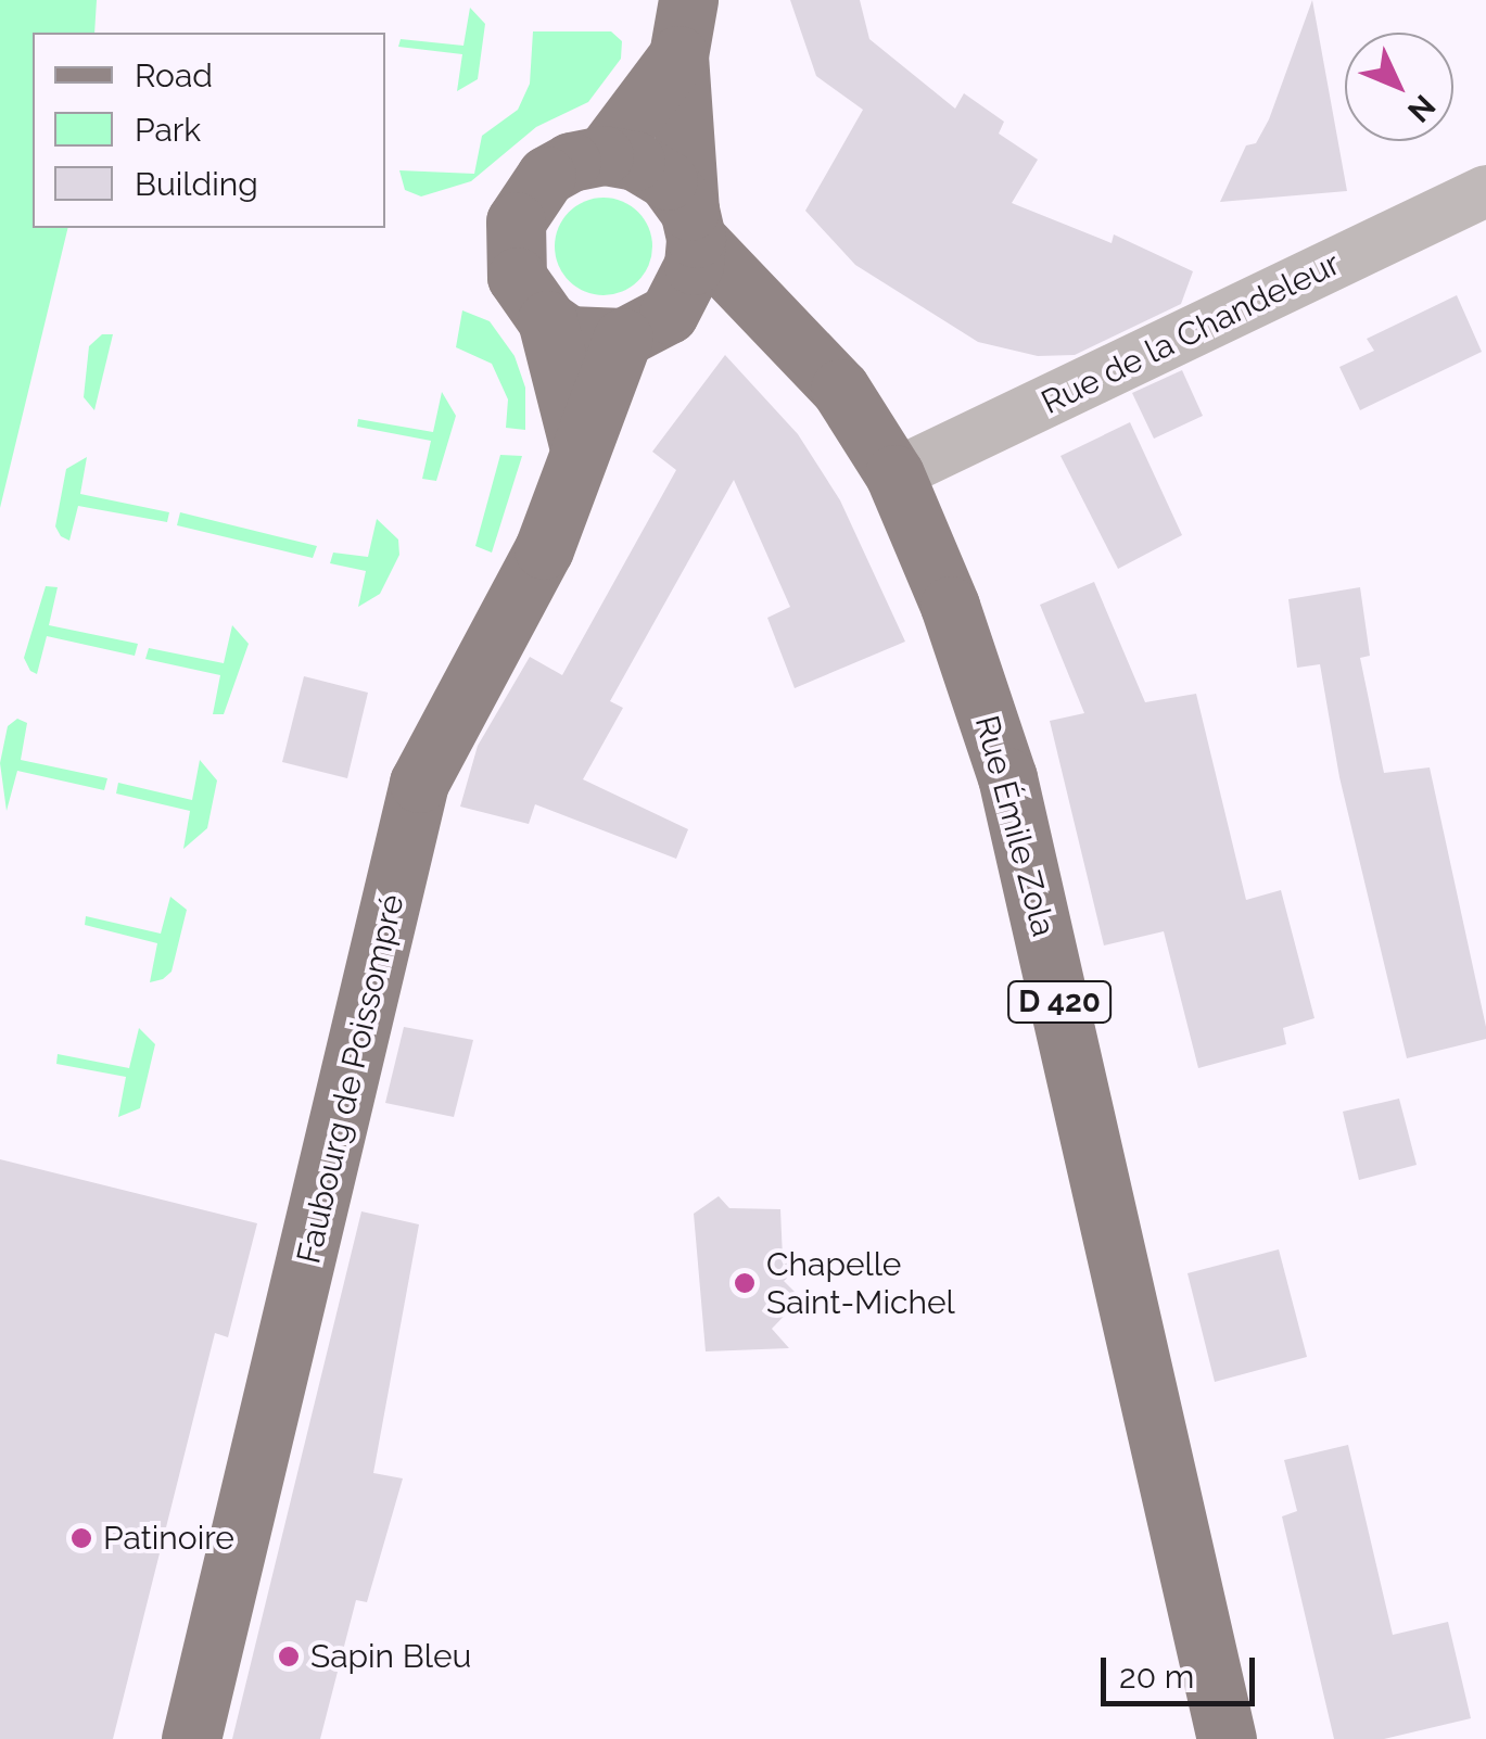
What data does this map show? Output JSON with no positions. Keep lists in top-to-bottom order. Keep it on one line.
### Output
{"streets":{"main road":["Rue Émile Zola","D 420","Faubourg de Poissompré"],"street":["Rue de la Chandeleur"]},"crossings":[["Rue de la Chandeleur","Rue Émile Zola"],["Rue Émile Zola","D 420"],["D 420","Faubourg de Poissompré"]],"places":["Chapelle Saint-Michel","Patinoire","Sapin Bleu"],"legend":["Road","Park","Building"],"scale_bar":"20 m","north":"bottom right"}
